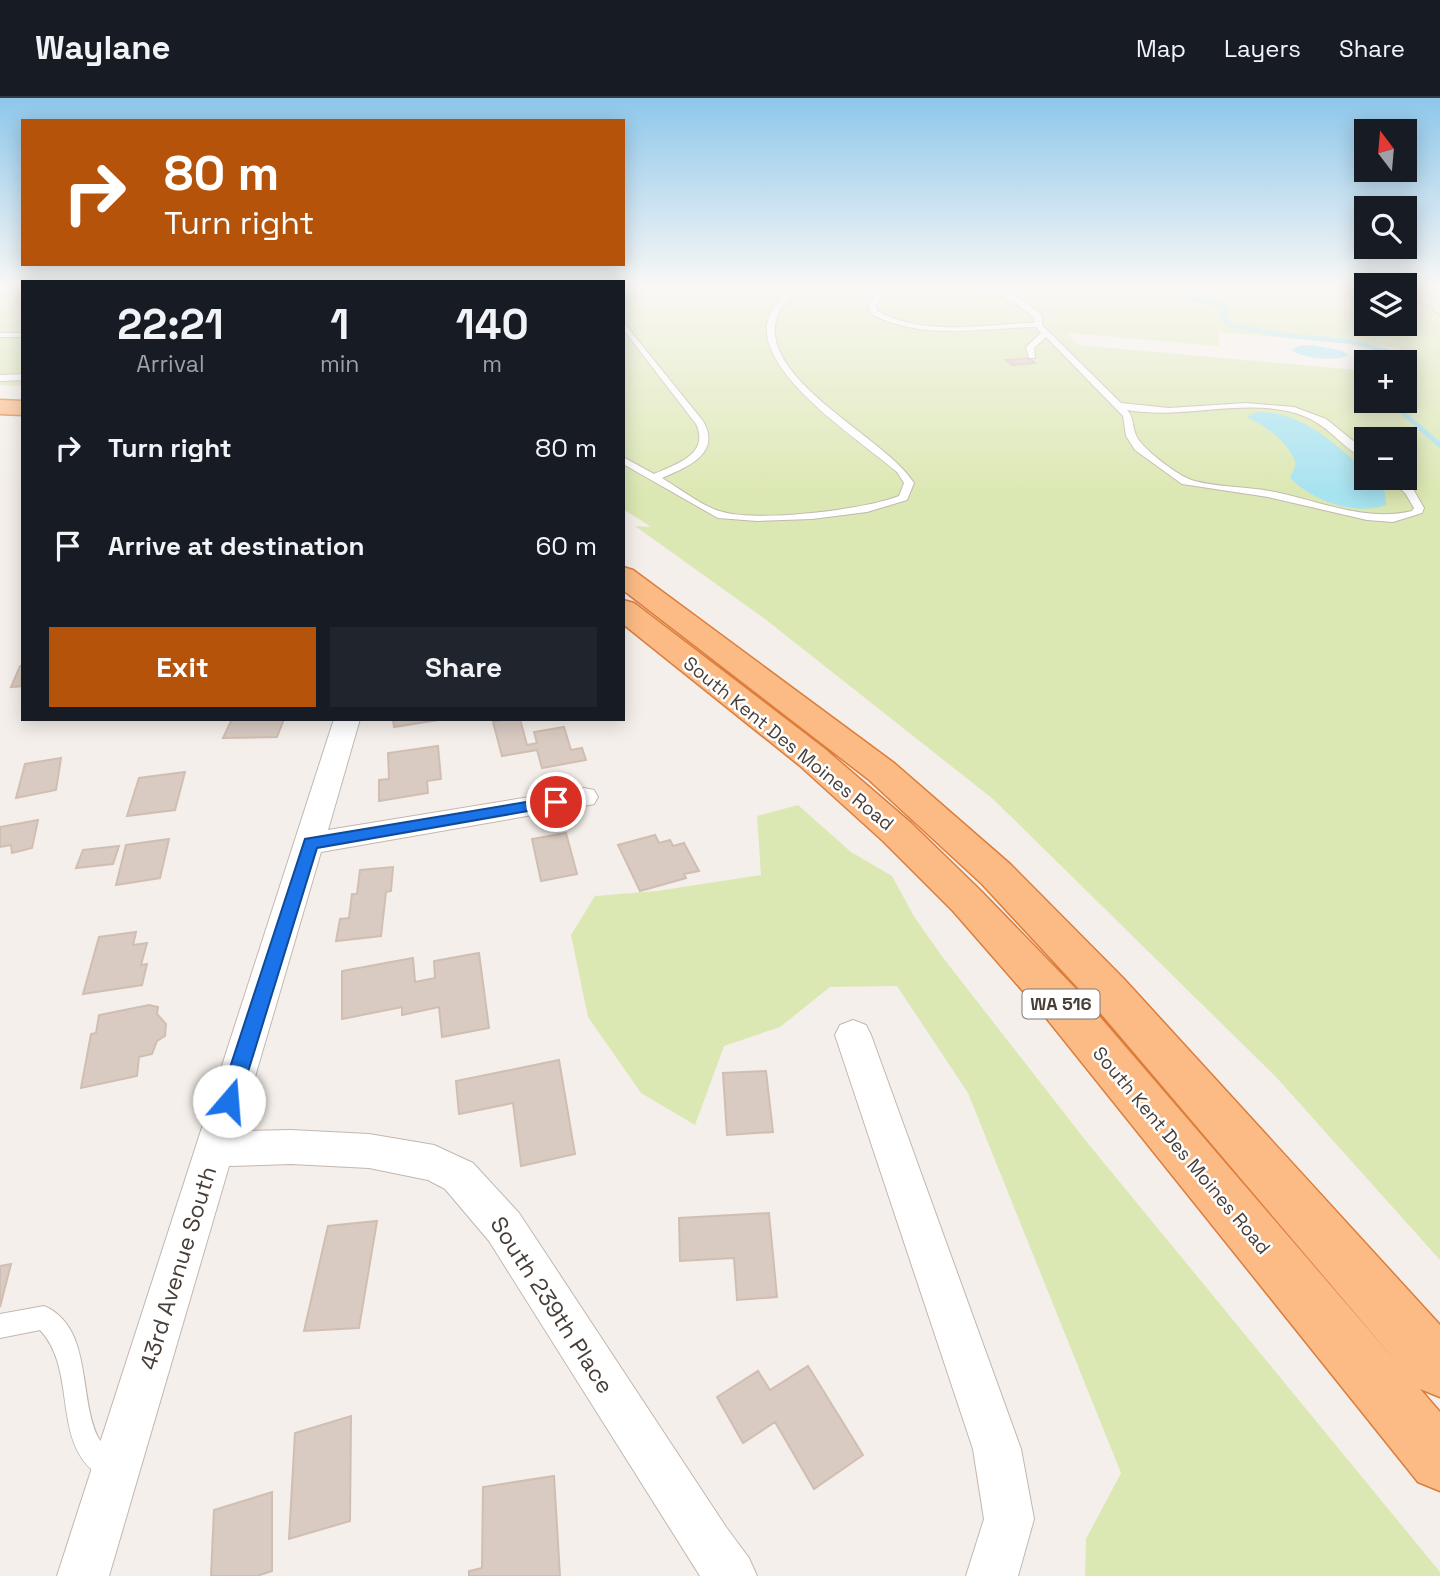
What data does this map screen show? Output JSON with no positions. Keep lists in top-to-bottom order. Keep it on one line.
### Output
{"streets":{"highway":["South Kent Des Moines Road","WA 516"],"street":["43rd Avenue South","South 239th Place"]},"crossings":[["43rd Avenue South","South 239th Place"]],"north":"top","page":{"header":"Waylane","nav":["Map","Layers","Share"],"map_buttons":["+","−"],"turn":["80 m","Turn right"],"eta":["22:21","Arrival","1","min","140","m"],"list":[{"name":"Turn right","value":"80 m"},{"name":"Arrive at destination","value":"60 m"}],"buttons":["Exit","Share"]}}
